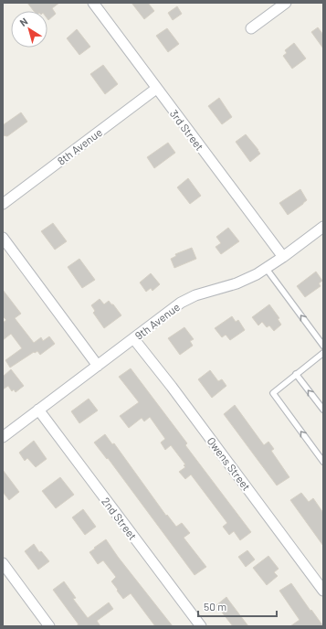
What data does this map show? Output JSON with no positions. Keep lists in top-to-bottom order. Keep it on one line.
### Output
{"streets":{"street":["3rd Street","8th Avenue","9th Avenue","Owens Street","2nd Street"]},"crossings":[["3rd Street","8th Avenue"],["3rd Street","9th Avenue"],["9th Avenue","Owens Street"],["9th Avenue","2nd Street"]],"scale_bar":"50 m","north":"top left"}
